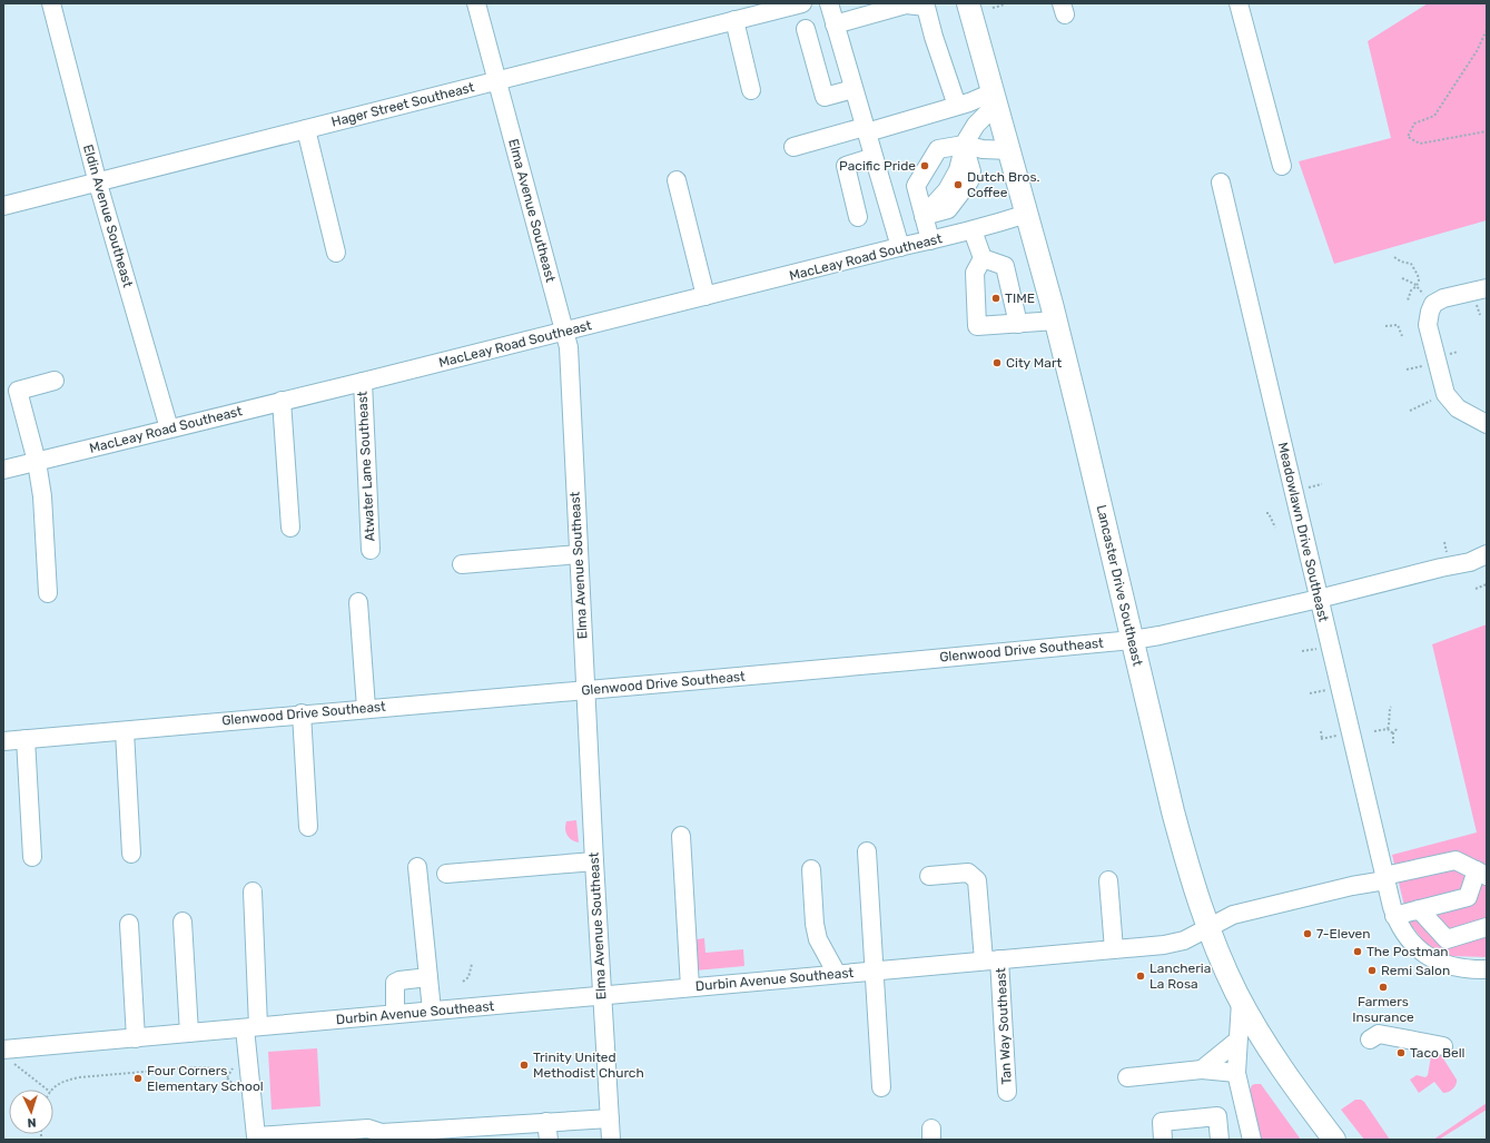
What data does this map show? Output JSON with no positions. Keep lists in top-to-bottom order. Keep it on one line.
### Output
{"streets":{"main road":["Lancaster Drive Southeast"],"street":["Hager Street Southeast","Elma Avenue Southeast","Eldin Avenue Southeast","MacLeay Road Southeast","Atwater Lane Southeast","Meadowlawn Drive Southeast","Glenwood Drive Southeast","Durbin Avenue Southeast","Tan Way Southeast"]},"crossings":[["Hager Street Southeast","Elma Avenue Southeast"],["Hager Street Southeast","Eldin Avenue Southeast"],["Elma Avenue Southeast","MacLeay Road Southeast"],["Elma Avenue Southeast","Glenwood Drive Southeast"],["Elma Avenue Southeast","Durbin Avenue Southeast"],["Eldin Avenue Southeast","MacLeay Road Southeast"],["MacLeay Road Southeast","Atwater Lane Southeast"],["MacLeay Road Southeast","Lancaster Drive Southeast"],["Meadowlawn Drive Southeast","Glenwood Drive Southeast"],["Meadowlawn Drive Southeast","Durbin Avenue Southeast"],["Lancaster Drive Southeast","Glenwood Drive Southeast"],["Lancaster Drive Southeast","Durbin Avenue Southeast"],["Durbin Avenue Southeast","Tan Way Southeast"]],"places":["Pacific Pride","Dutch Bros. Coffee","TIME","City Mart","7-Eleven","The Postman","Remi Salon","Lancheria La Rosa","Farmers Insurance","Taco Bell","Trinity United Methodist Church","Four Corners Elementary School"],"north":"bottom"}
